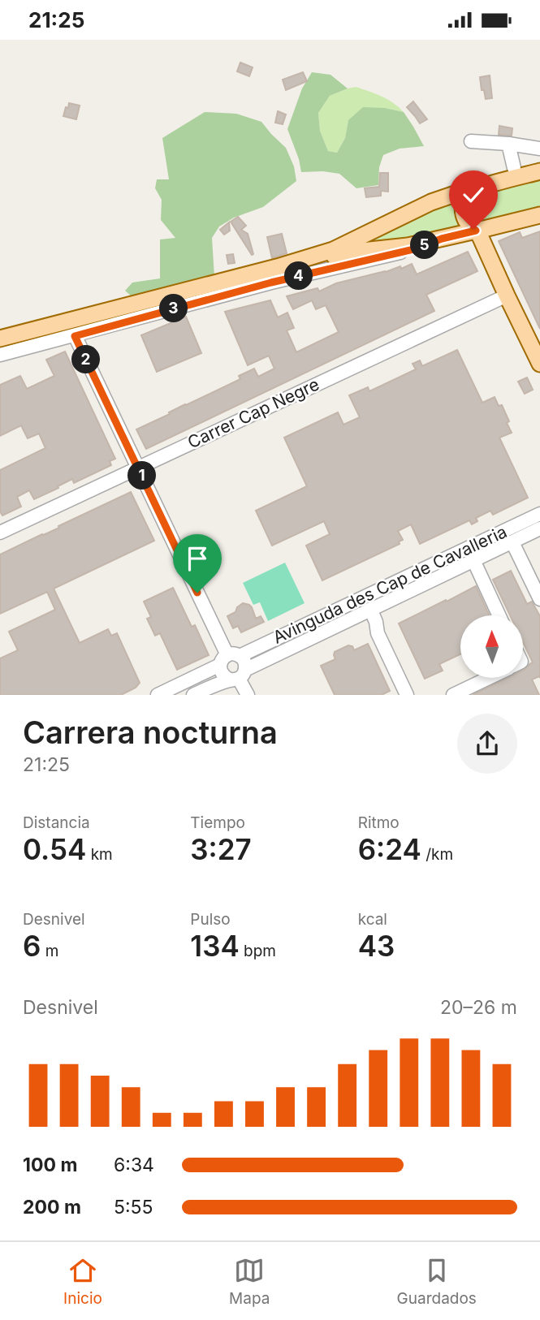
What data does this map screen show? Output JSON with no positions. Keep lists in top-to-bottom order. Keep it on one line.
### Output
{"streets":{"street":["Carrer Cap Negre","Avinguda des Cap de Cavalleria"]},"north":"top","page":{"status":"21:25","pins":["5","4","3","2","1"],"heading":["Carrera nocturna","21:25"],"stats":[["Distancia","0.54 km"],["Tiempo","3:27"],["Ritmo","6:24 /km"],["Desnivel","6 m"],["Pulso","134 bpm"],["kcal","43"]],"chart":["Desnivel","20–26 m"],"list":[{"name":"100 m","note":"6:34"},{"name":"200 m","note":"5:55"}],"tabs":["Inicio","Mapa","Guardados"]}}
